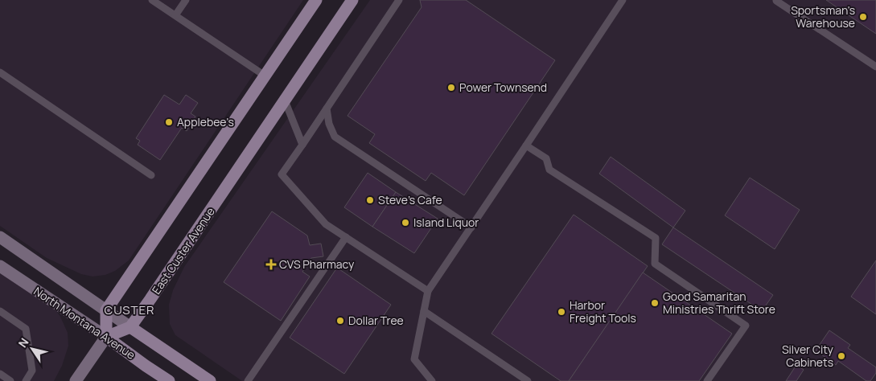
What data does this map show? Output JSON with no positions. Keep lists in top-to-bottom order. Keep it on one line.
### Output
{"streets":{"main road":["East Custer Avenue","North Montana Avenue"]},"crossings":[["East Custer Avenue","North Montana Avenue"]],"districts":["CUSTER"],"places":{"other":["Sportsman's Warehouse","Power Townsend","Applebee's","Steve's Cafe","Island Liquor","Good Samaritan Ministries Thrift Store","Harbor Freight Tools","Dollar Tree","Silver City Cabinets"],"health":["CVS Pharmacy"]},"north":"top left"}
